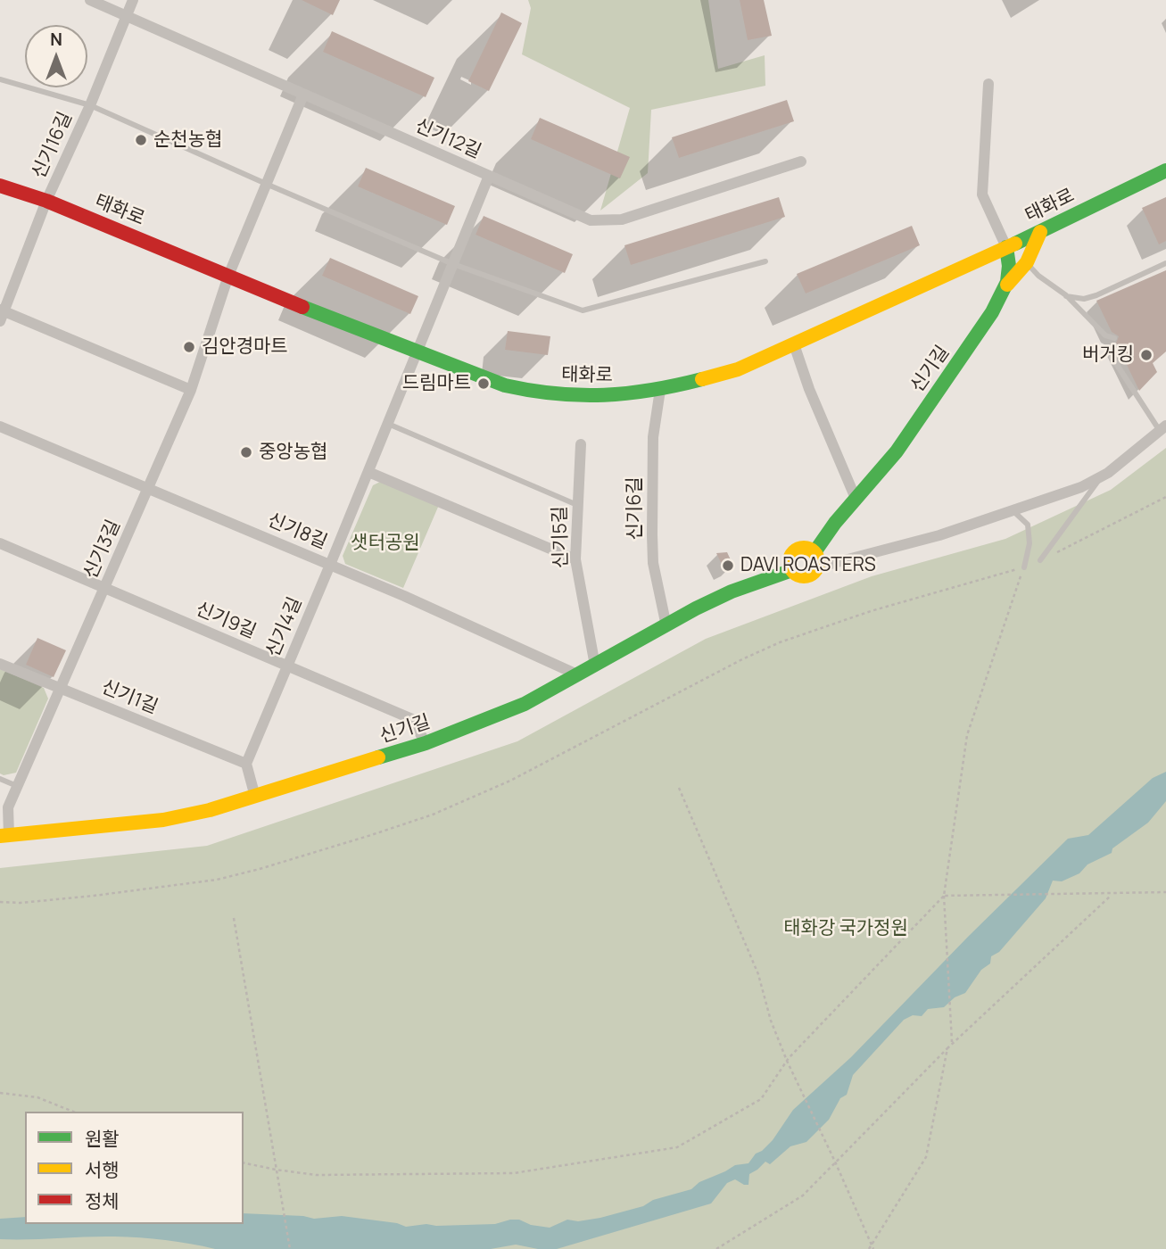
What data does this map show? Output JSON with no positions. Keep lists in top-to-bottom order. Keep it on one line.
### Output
{"streets":{"street":["신기12길","신기16길","태화로","신기길","신기6길","신기8길","신기5길","신기3길","신기9길","신기4길","신기1길"]},"crossings":[["신기12길","신기16길"],["신기12길","신기3길"],["신기12길","신기4길"],["신기16길","태화로"],["태화로","신기길"],["태화로","신기6길"],["태화로","신기3길"],["태화로","신기4길"],["신기길","신기6길"],["신기길","신기8길"],["신기길","신기5길"],["신기길","신기3길"],["신기길","신기9길"],["신기8길","신기3길"],["신기8길","신기4길"],["신기3길","신기9길"],["신기3길","신기1길"],["신기9길","신기4길"],["신기4길","신기1길"]],"parks":["샛터공원","태화강 국가정원"],"places":["순천농협","김안경마트","버거킹","드림마트","중앙농협","DAVI ROASTERS"],"legend":["원활","서행","정체"],"north":"top"}
